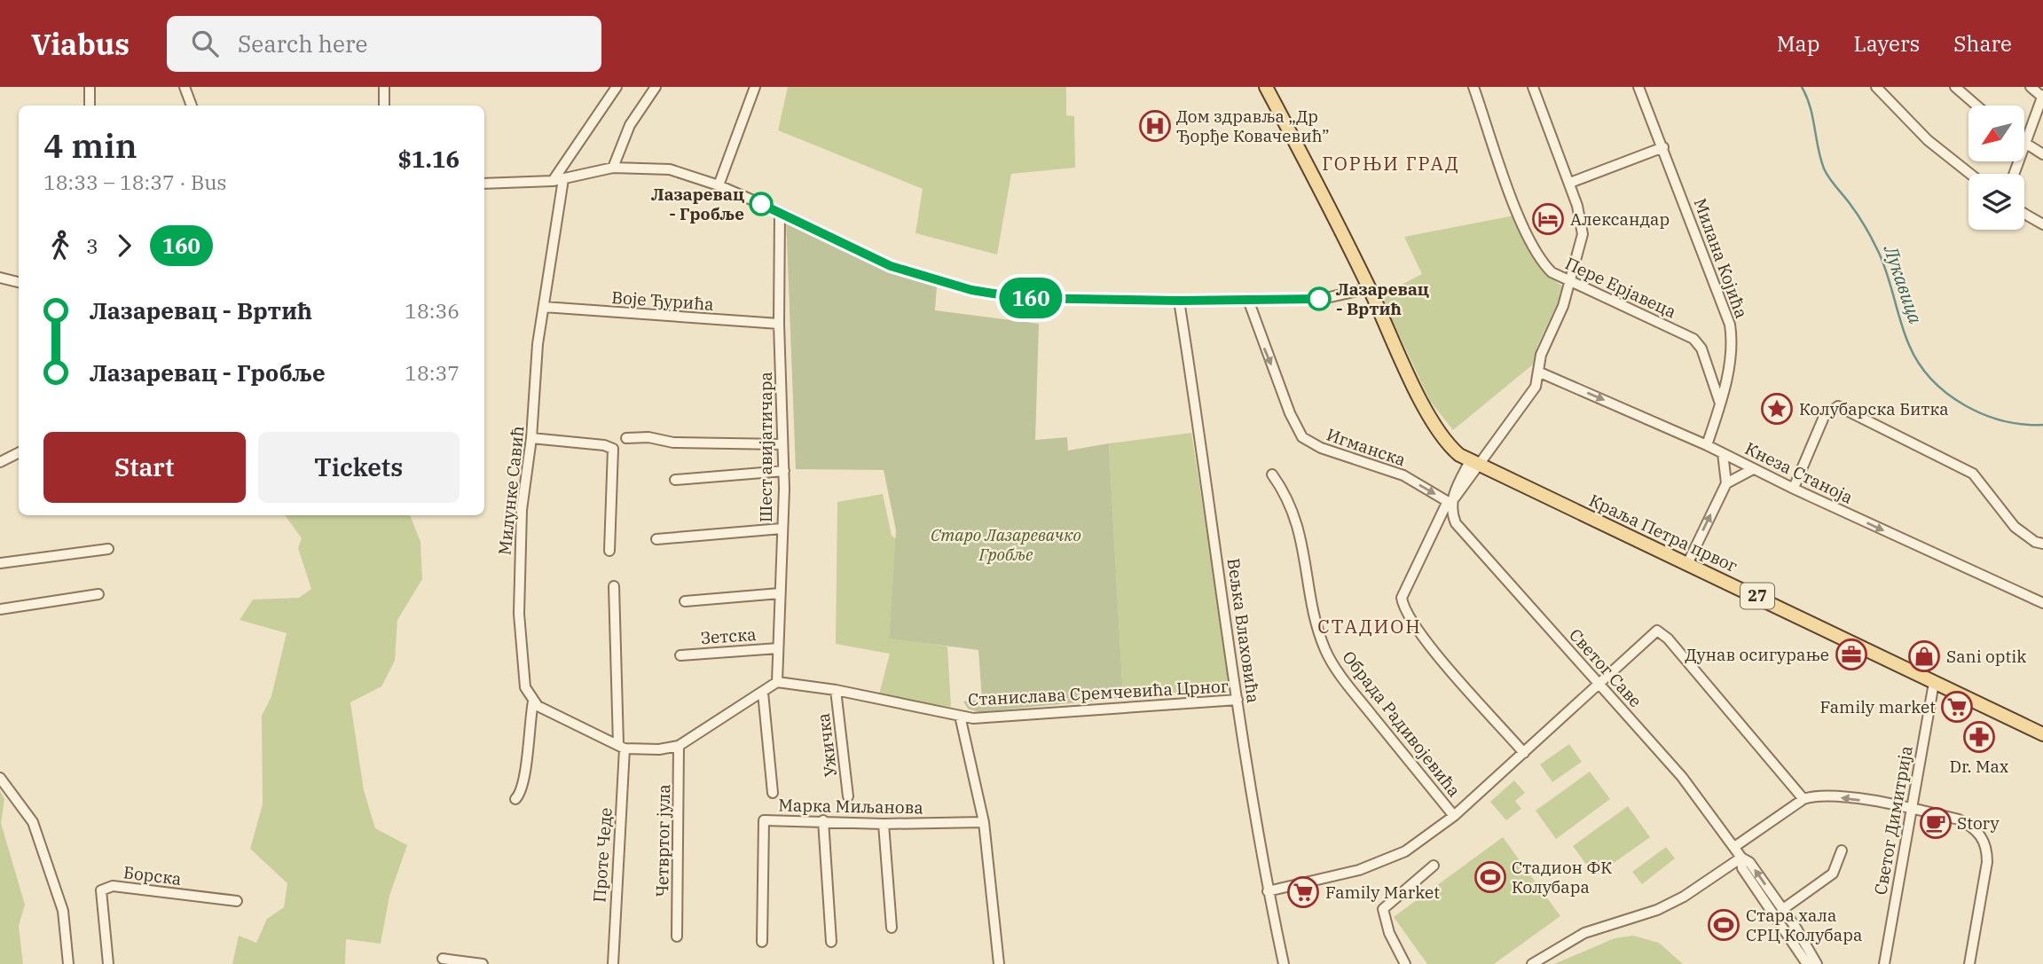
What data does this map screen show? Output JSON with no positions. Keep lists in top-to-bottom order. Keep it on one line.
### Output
{"streets":{"main road":["Краља Петра првог","27"],"street":["Милана Којића","Пере Ерјавеца","Воје Ђурића","Шест авијатичара","Игманска","Кнеза Станоја","Милунке Савић","Вељка Влаховића","Зетска","Светог Саве","Станислава Сремчевића Црног","Обрада Радивојевића","Ужичка","Марка Миљанова","Светог Димитрија","Четвртог јула","Проте Чеде","Борска"]},"crossings":[["Милана Којића","Пере Ерјавеца"],["Милана Којића","Кнеза Станоја"],["Воје Ђурића","Шест авијатичара"],["Воје Ђурића","Милунке Савић"],["Шест авијатичара","Зетска"],["Шест авијатичара","Станислава Сремчевића Црног"],["Игманска","Светог Саве"],["Краља Петра првог","27"],["Краља Петра првог","Светог Димитрија"],["Вељка Влаховића","Станислава Сремчевића Црног"],["Вељка Влаховића","Обрада Радивојевића"],["Светог Саве","Обрада Радивојевића"],["Станислава Сремчевића Црног","Ужичка"],["Станислава Сремчевића Црног","Марка Миљанова"]],"one_way":["Игманска","Кнеза Станоја"],"districts":["ГОРЊИ ГРАД","СТАДИОН"],"water":["Лукавица"],"parks":["Старо Лазаревачко Гробље"],"places":{"hospital":["Дом здравља „Др Ђорђе Ковачевић”"],"other":["Лазаревац - Гробље","Лазаревац - Вртић"],"hotel":["Александар"],"place":["Колубарска Битка"],"office":["Дунав осигурање"],"shop":["Sani optik"],"supermarket":["Family market","Family Market"],"pharmacy":["Dr. Max"],"cafe":["Story"],"sports":["Стадион ФК Колубара","Стара хала СРЦ Колубара"]},"lines":["bus line 160"],"north":"bottom left","page":{"header":"Viabus","search":"Search here","nav":["Map","Layers","Share"],"on_map":"160","heading":["4 min","18:33 – 18:37 · Bus","$1.16"],"legs":["3","160"],"list":[{"name":"Лазаревац - Вртић","value":"18:36"},{"name":"Лазаревац - Гробље","value":"18:37"}],"buttons":["Start","Tickets"]}}
